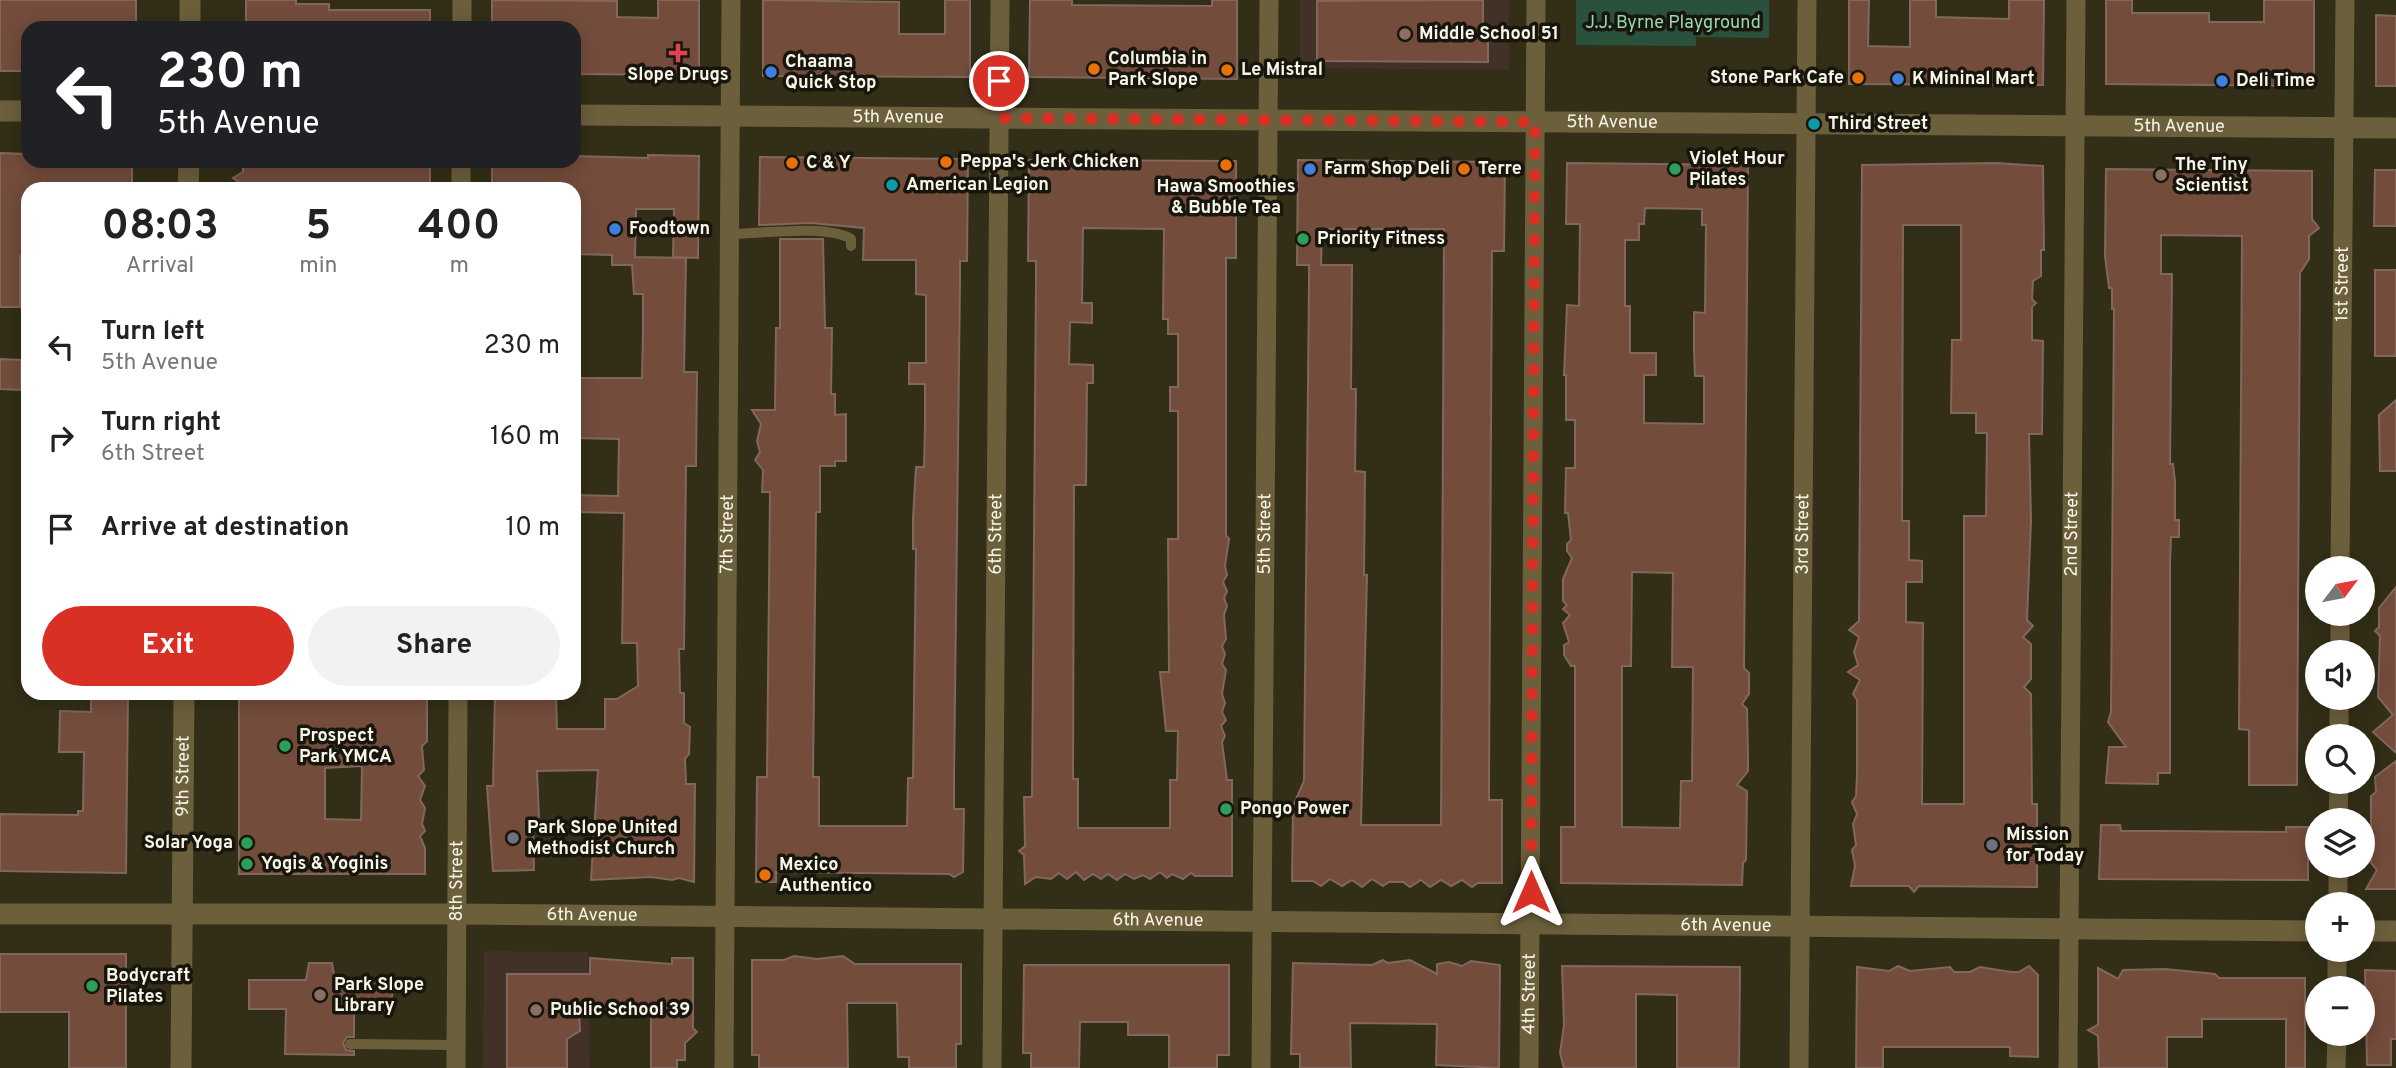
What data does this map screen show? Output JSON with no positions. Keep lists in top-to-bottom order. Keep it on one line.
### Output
{"streets":{"street":["5th Avenue","1st Street","7th Street","6th Street","5th Street","3rd Street","2nd Street","9th Street","8th Street","6th Avenue","4th Street"]},"crossings":[["5th Avenue","1st Street"],["5th Avenue","7th Street"],["5th Avenue","6th Street"],["5th Avenue","5th Street"],["5th Avenue","3rd Street"],["5th Avenue","2nd Street"],["5th Avenue","4th Street"],["7th Street","6th Avenue"],["6th Street","6th Avenue"],["5th Street","6th Avenue"],["3rd Street","6th Avenue"],["2nd Street","6th Avenue"],["9th Street","6th Avenue"],["8th Street","6th Avenue"],["6th Avenue","4th Street"]],"parks":["J.J. Byrne Playground"],"places":{"other":["Middle School 51","Columbia in Park Slope","Le Mistral","Chaama Quick Stop","Stone Park Cafe","K Mininal Mart","Deli Time","Third Street","Peppa's Jerk Chicken","C & Y","Hawa Smoothies & Bubble Tea","Farm Shop Deli","Terre","Violet Hour Pilates","The Tiny Scientist","American Legion","Foodtown","Priority Fitness","Prospect Park YMCA","Pongo Power","Park Slope United Methodist Church","Solar Yoga","Mission for Today","Yogis & Yoginis","Mexico Authentico","Bodycraft Pilates","Park Slope Library","Public School 39"],"health":["Slope Drugs"]},"north":"top right","page":{"turn":["230 m","5th Avenue"],"eta":["08:03","Arrival","5","min","400","m"],"list":[{"name":"Turn left","note":"5th Avenue","value":"230 m"},{"name":"Turn right","note":"6th Street","value":"160 m"},{"name":"Arrive at destination","value":"10 m"}],"map_buttons":["+","−"],"buttons":["Exit","Share"]}}
